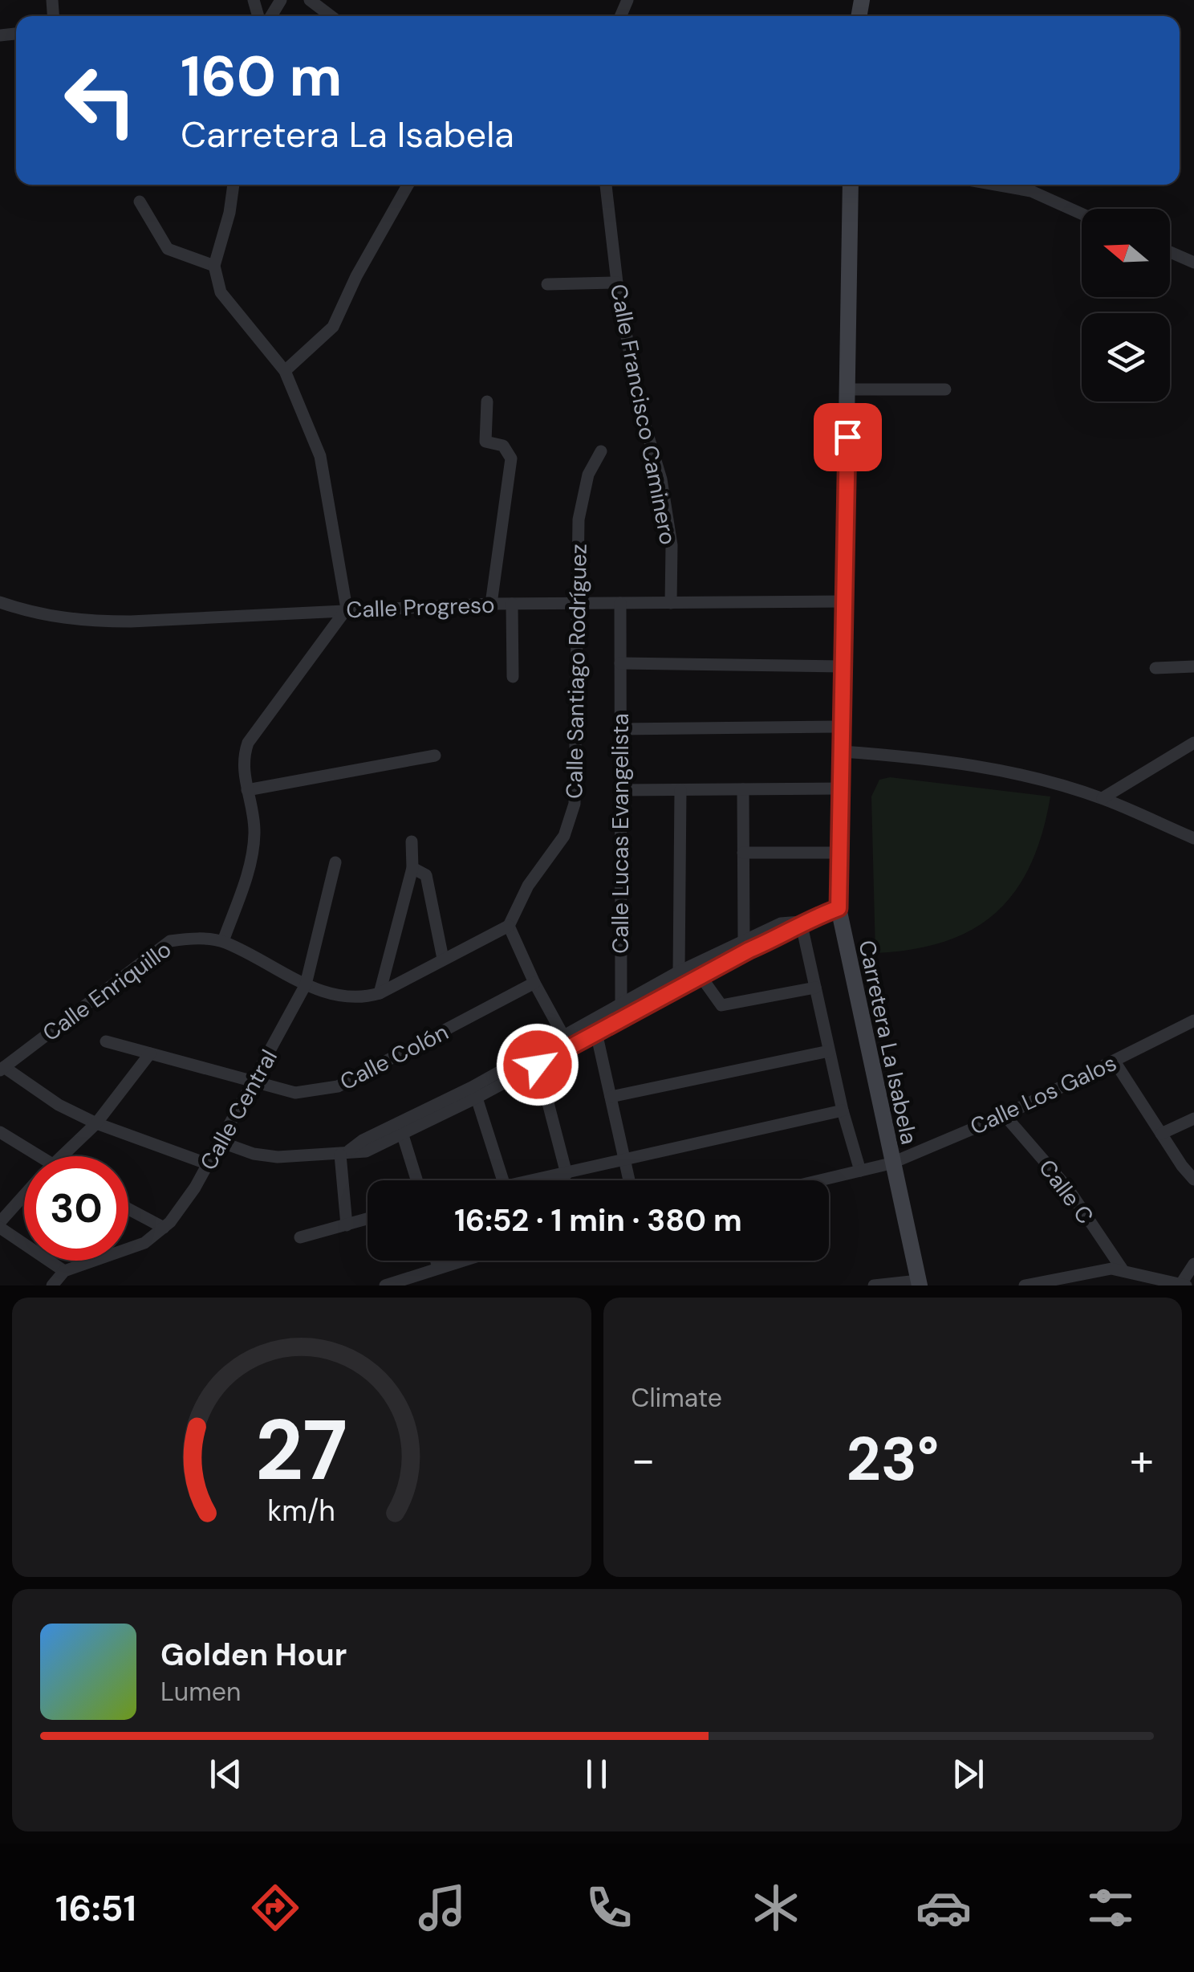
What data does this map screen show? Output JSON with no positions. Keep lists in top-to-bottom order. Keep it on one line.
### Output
{"streets":{"main road":["Carretera La Isabela"],"street":["Calle Francisco Caminero","Calle Progreso","Calle Santiago Rodríguez","Calle Lucas Evangelista","Calle Enriquillo","Calle Colón","Calle Los Galos","Calle Central","Calle C"]},"crossings":[["Calle Francisco Caminero","Calle Progreso"],["Calle Progreso","Calle Santiago Rodríguez"],["Calle Progreso","Calle Lucas Evangelista"],["Calle Progreso","Carretera La Isabela"],["Carretera La Isabela","Calle Los Galos"],["Calle Colón","Calle Central"],["Calle Los Galos","Calle C"]],"north":"left","page":{"turn":["160 m","Carretera La Isabela"],"limit":"30","trip":"16:52 · 1 min · 380 m","tile":"Climate","heat":["−","23°","+"],"song":["Golden Hour","Lumen"],"tabs":"16:51","gauge":["27","km/h"]}}
